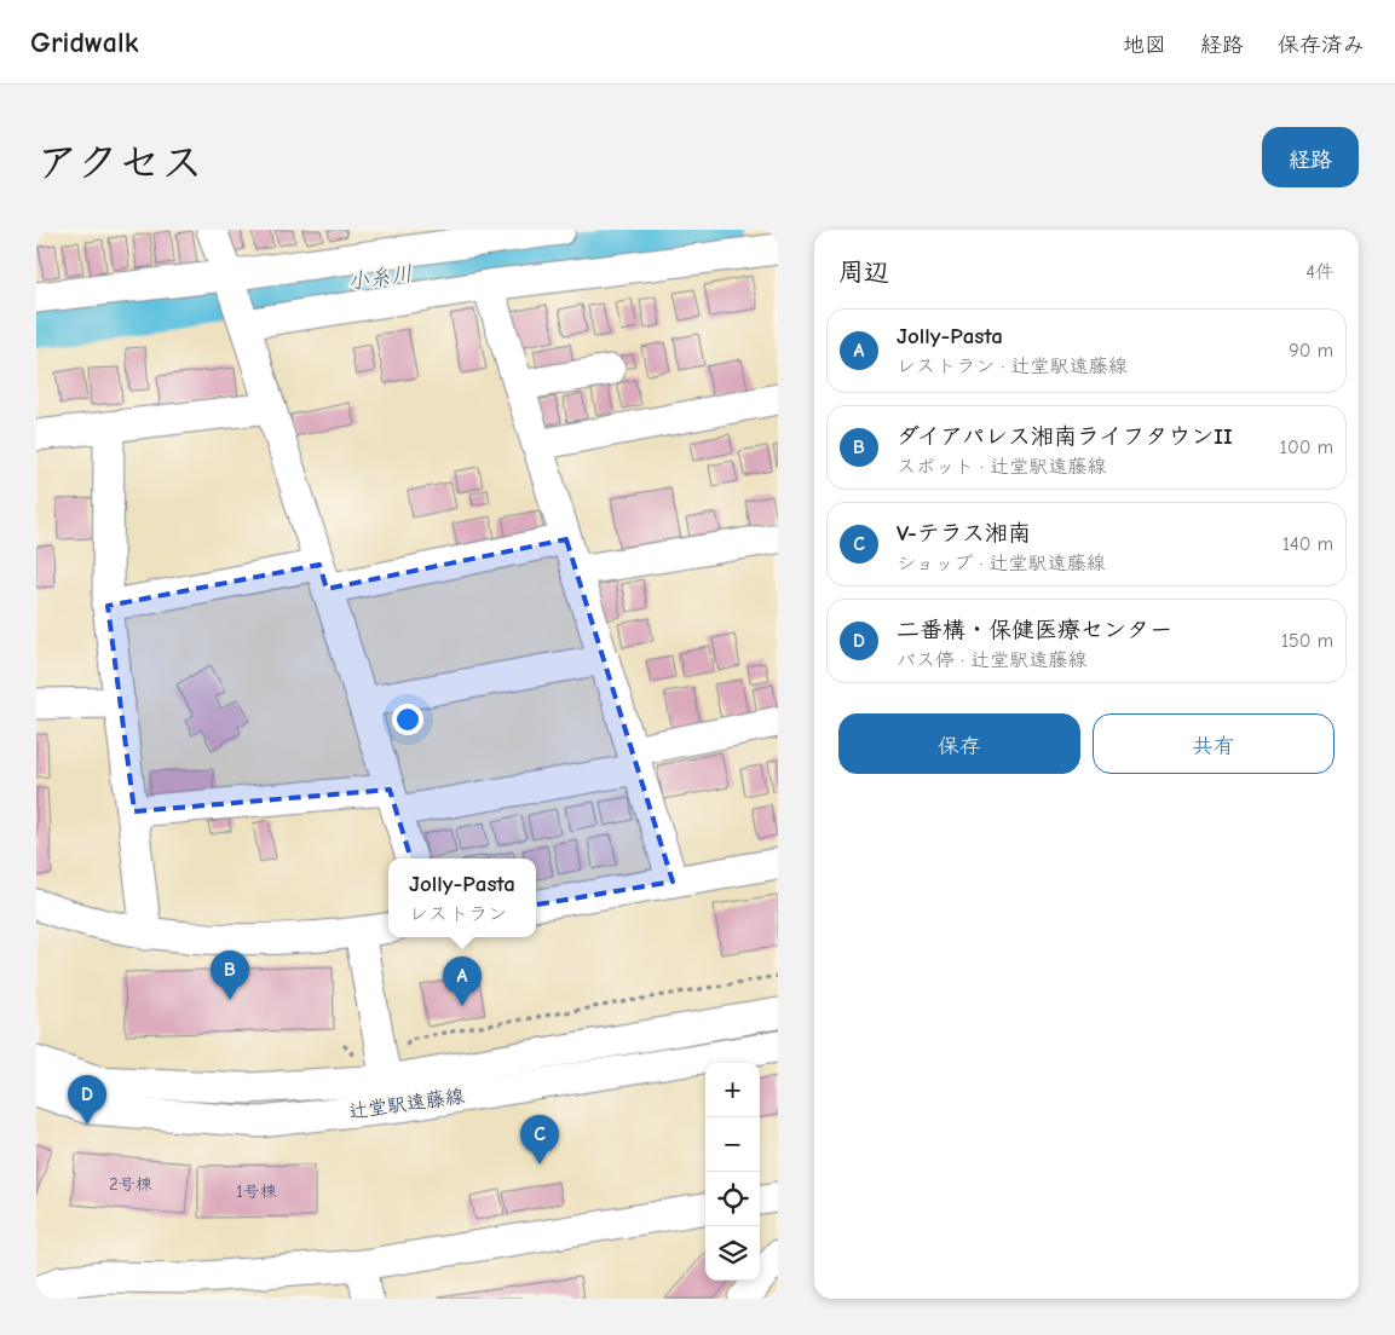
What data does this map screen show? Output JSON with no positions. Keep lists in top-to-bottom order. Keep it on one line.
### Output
{"streets":{"street":["辻堂駅遠藤線"]},"water":["小糸川"],"house_numbers":["2号棟","1号棟"],"page":{"header":"Gridwalk","nav":["地図","経路","保存済み"],"title":"アクセス","buttons":["経路",["保存","共有"]],"heading":["周辺","4件"],"list":[{"mark":"A","name":"Jolly-Pasta","note":"レストラン · 辻堂駅遠藤線","value":"90 m"},{"mark":"B","name":"ダイアパレス湘南ライフタウンII","note":"スポット · 辻堂駅遠藤線","value":"100 m"},{"mark":"C","name":"V-テラス湘南","note":"ショップ · 辻堂駅遠藤線","value":"140 m"},{"mark":"D","name":"二番構・保健医療センター","note":"バス停 · 辻堂駅遠藤線","value":"150 m"}],"popup":["Jolly-Pasta","レストラン"],"pins":["B","A","D","C"],"map_buttons":["+","−"]}}
